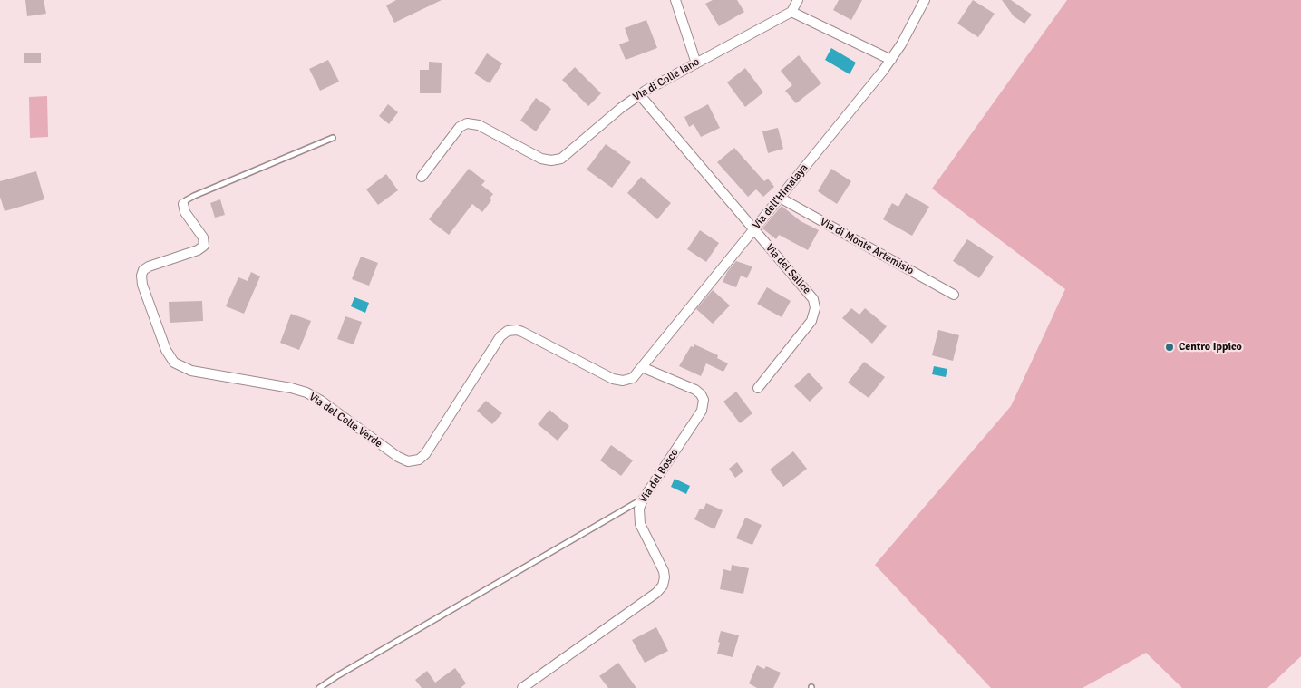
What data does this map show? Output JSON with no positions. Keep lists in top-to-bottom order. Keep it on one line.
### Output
{"streets":{"street":["Via di Colle Iano","Via dell'Himalaya","Via di Monte Artemisio","Via del Salice","Via del Colle Verde","Via del Bosco"]},"crossings":[["Via di Colle Iano","Via del Salice"],["Via dell'Himalaya","Via di Monte Artemisio"],["Via dell'Himalaya","Via del Salice"],["Via dell'Himalaya","Via del Colle Verde"],["Via dell'Himalaya","Via del Bosco"]],"places":["Centro Ippico"]}
